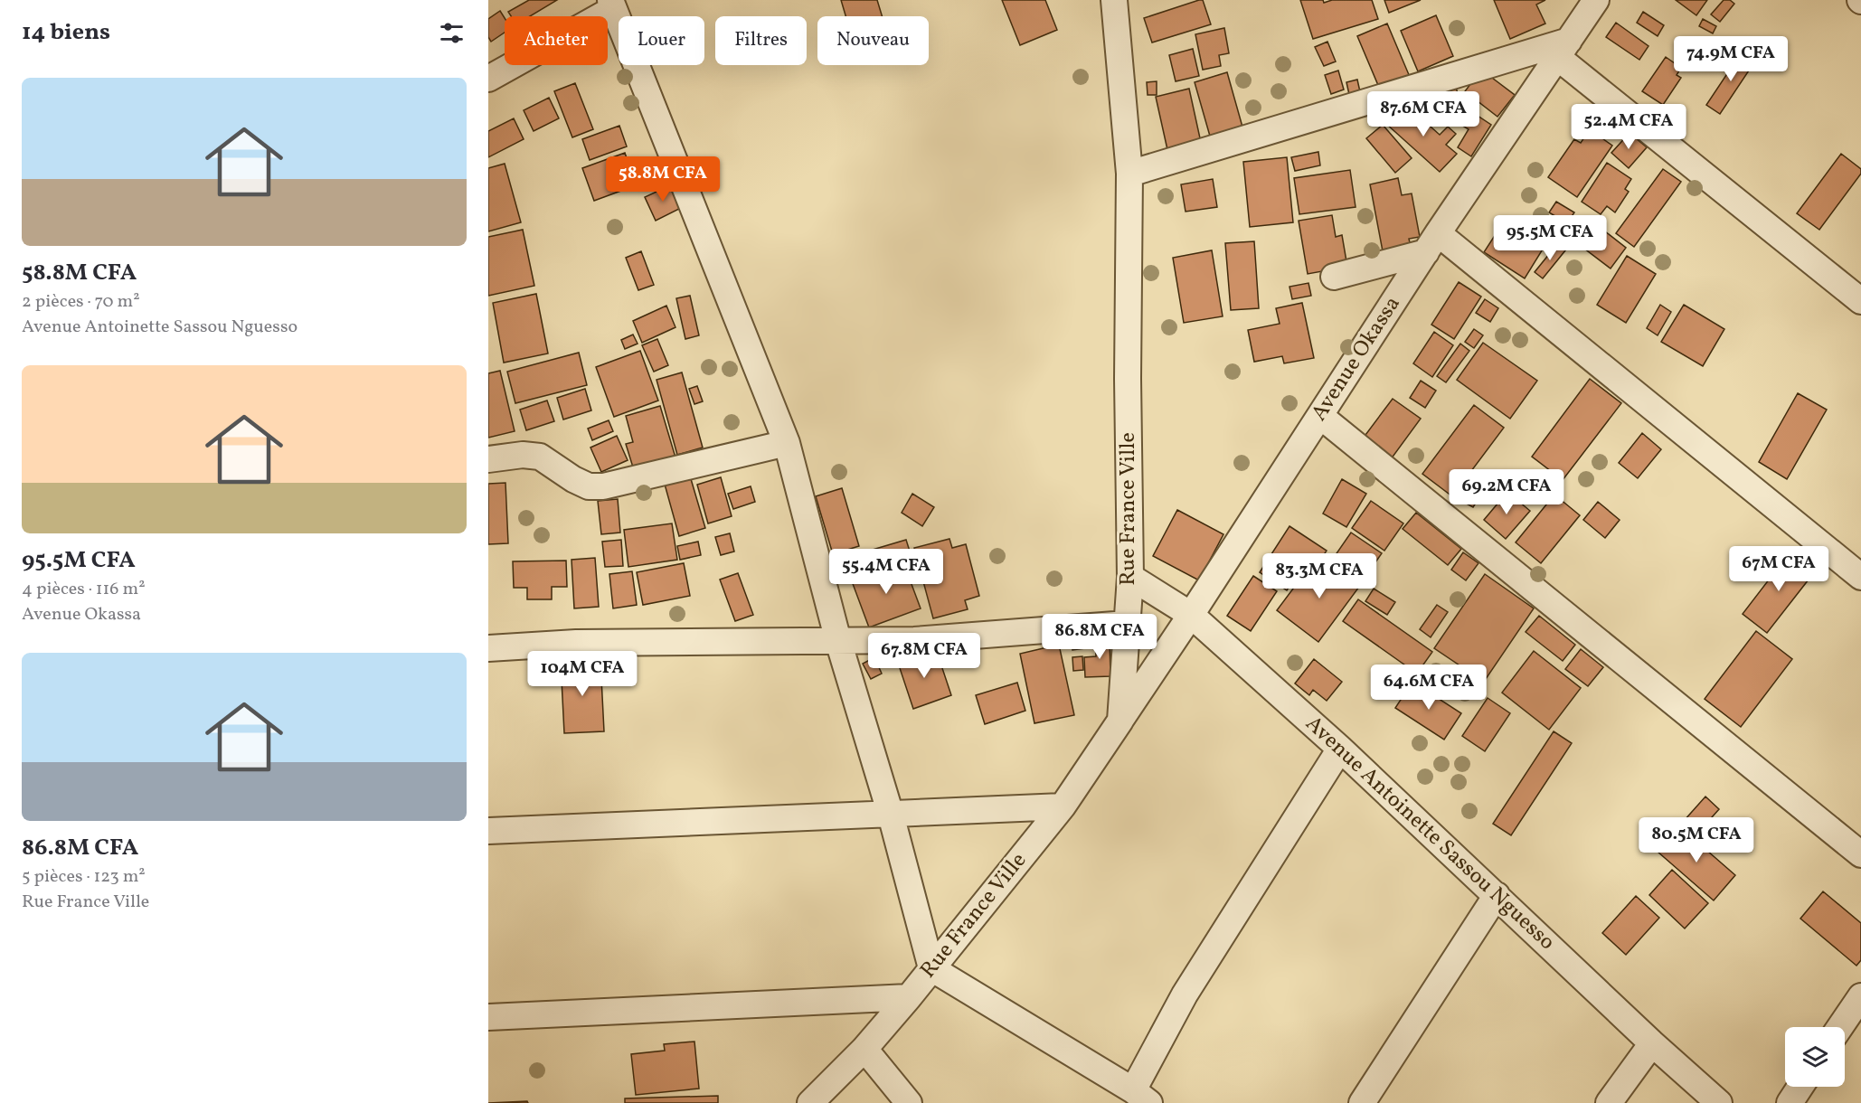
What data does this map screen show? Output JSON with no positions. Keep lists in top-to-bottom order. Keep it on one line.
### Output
{"streets":{"street":["Avenue Okassa","Rue France Ville","Avenue Antoinette Sassou Nguesso"]},"crossings":[["Avenue Okassa","Rue France Ville"],["Avenue Okassa","Avenue Antoinette Sassou Nguesso"],["Rue France Ville","Avenue Antoinette Sassou Nguesso"]],"page":{"heading":"14 biens","chip":["Acheter","Louer","Filtres","Nouveau"],"price":["74.9M CFA","87.6M CFA","52.4M CFA","58.8M CFA","95.5M CFA","69.2M CFA","67M CFA","55.4M CFA","83.3M CFA","86.8M CFA","67.8M CFA","104M CFA","64.6M CFA","80.5M CFA"],"list":[{"name":"58.8M CFA","note":"2 pièces · 70 m² · Avenue Antoinette Sassou Nguesso"},{"name":"95.5M CFA","note":"4 pièces · 116 m² · Avenue Okassa"},{"name":"86.8M CFA","note":"5 pièces · 123 m² · Rue France Ville"}]}}
